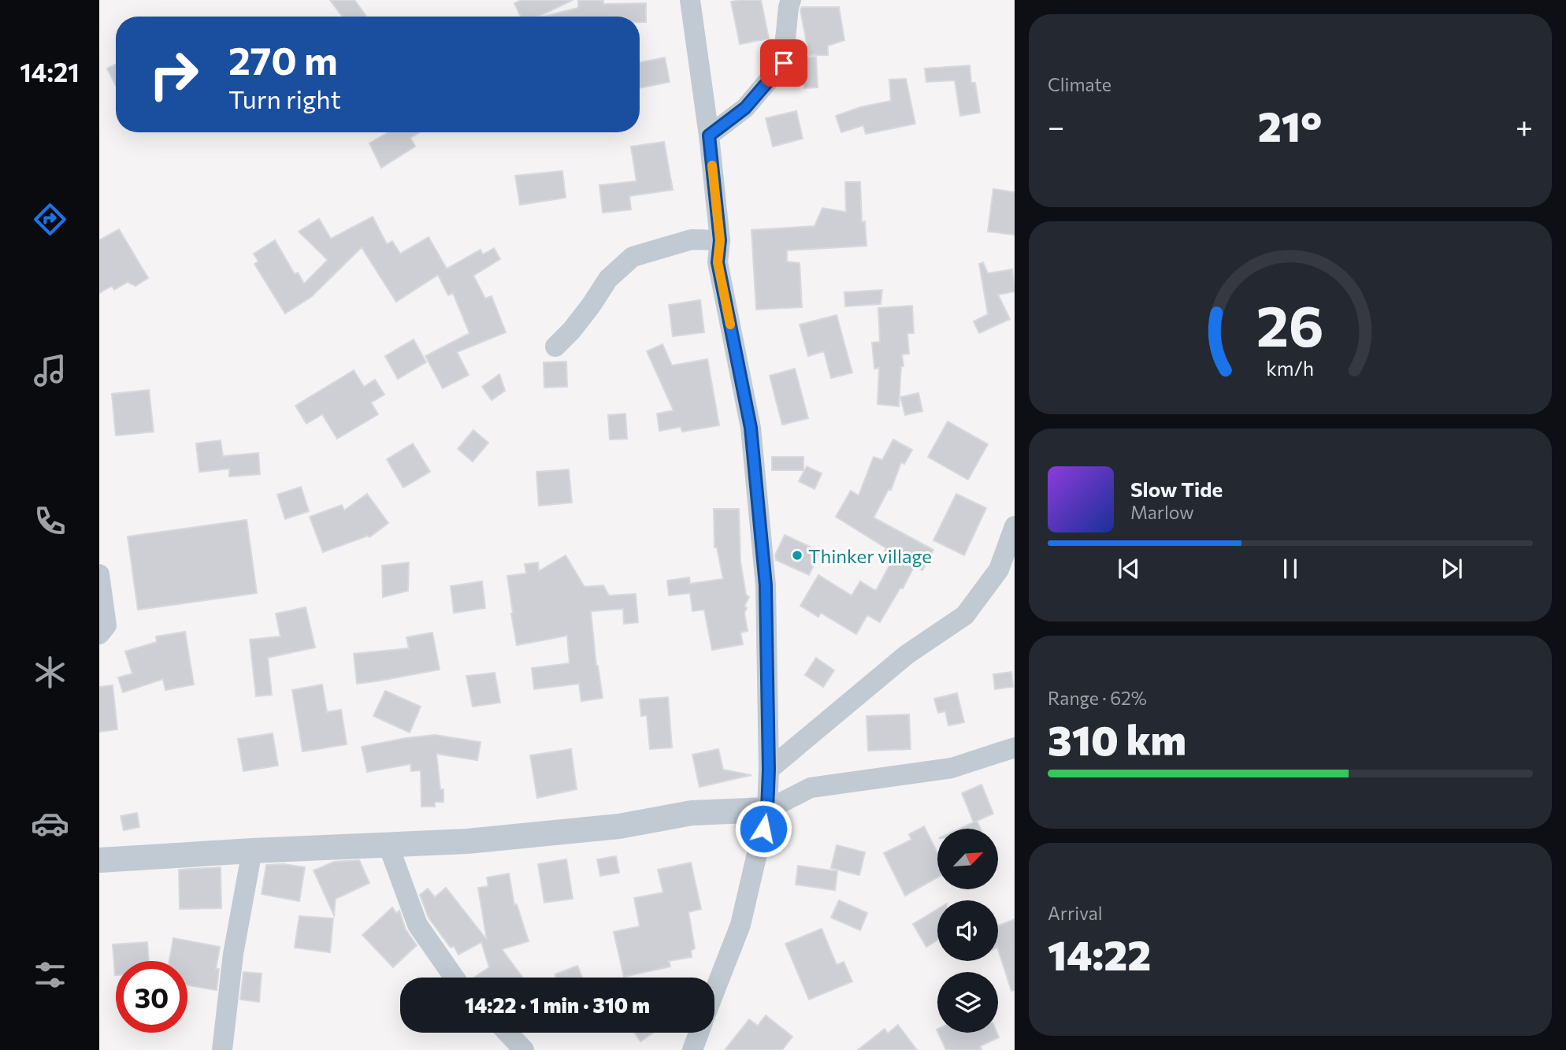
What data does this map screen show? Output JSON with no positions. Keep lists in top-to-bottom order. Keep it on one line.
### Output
{"places":["Thinker village"],"north":"top right","page":{"tabs":"14:21","tile":["Climate",["Range · 62%","310 km"],["Arrival","14:22"]],"turn":["270 m","Turn right"],"heat":["−","21°","+"],"song":["Slow Tide","Marlow"],"limit":"30","trip":"14:22 · 1 min · 310 m","gauge":["26","km/h"]}}
